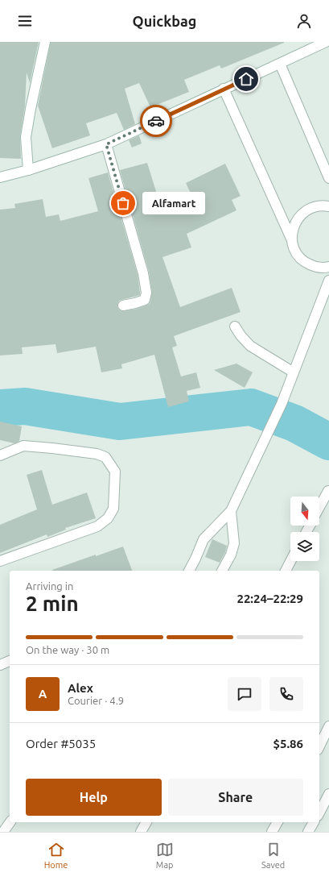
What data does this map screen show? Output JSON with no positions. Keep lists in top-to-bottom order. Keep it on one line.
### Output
{"places":["Alfamart"],"north":"bottom","page":{"header":"Quickbag","bubble":"Alfamart","heading":["2 min","Arriving in","22:24–22:29"],"panel":["Alex","Courier · 4.9","Order #5035","$5.86"],"bar":"On the way · 30 m","round":"A","buttons":["Help","Share"],"tabs":["Home","Map","Saved"]}}
